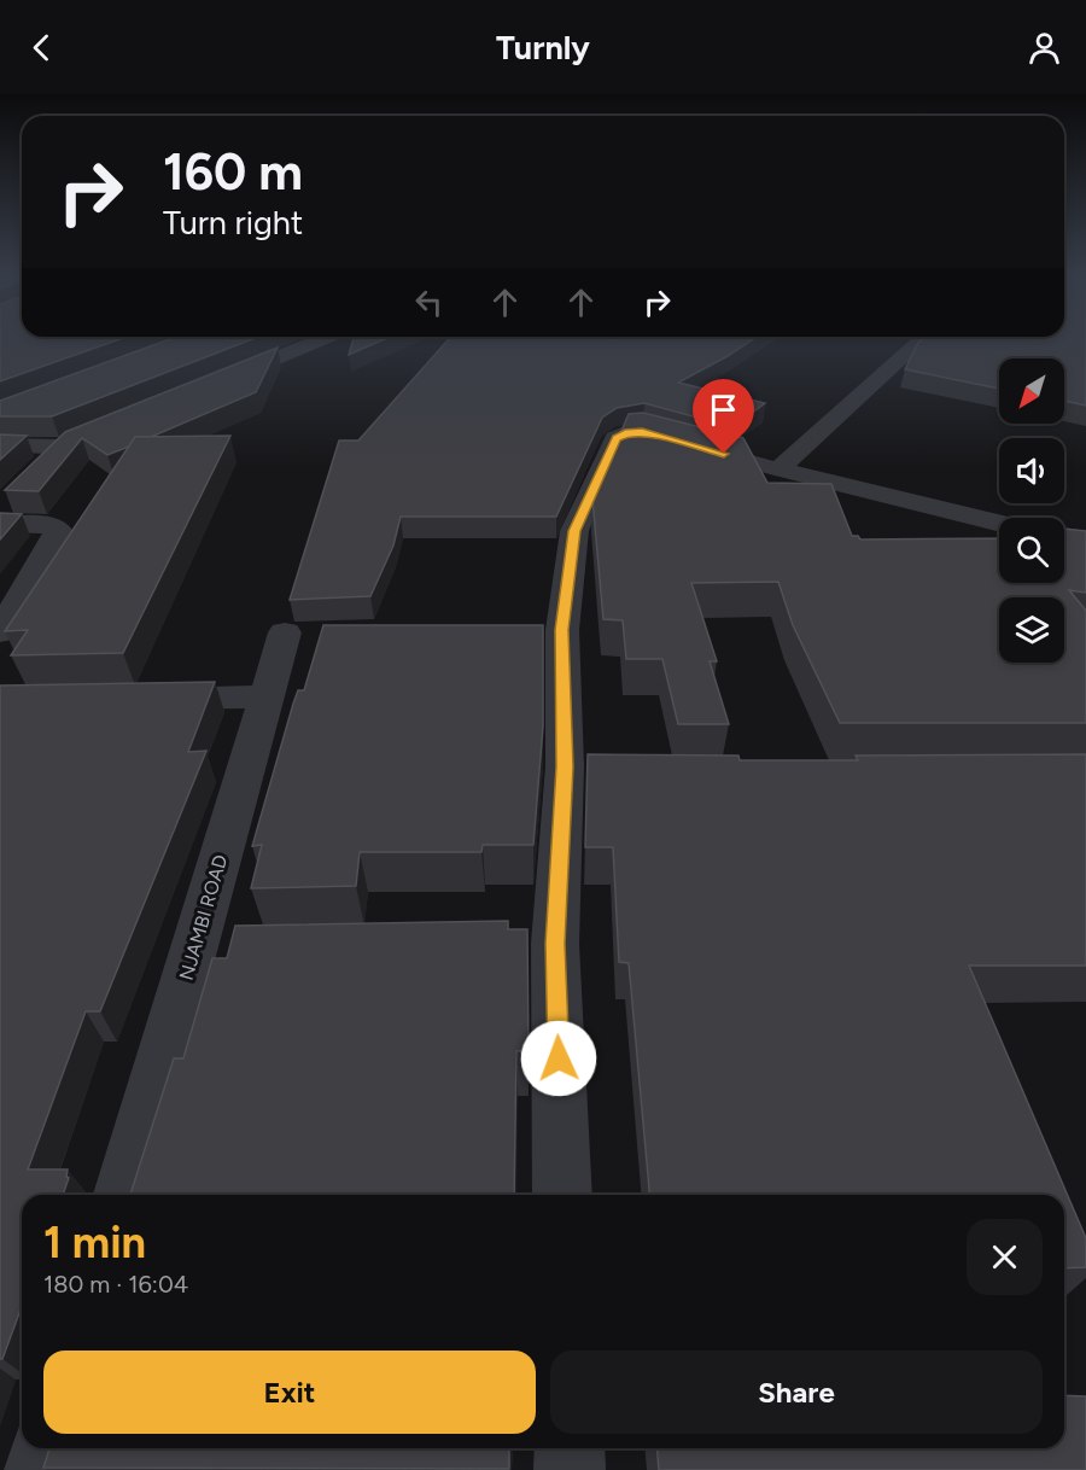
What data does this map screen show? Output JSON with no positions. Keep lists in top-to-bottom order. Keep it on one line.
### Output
{"streets":{"street":["NJAMBI ROAD"]},"north":"bottom left","page":{"header":"Turnly","turn":["160 m","Turn right"],"heading":["1 min","180 m · 16:04"],"buttons":["Exit","Share"]}}
